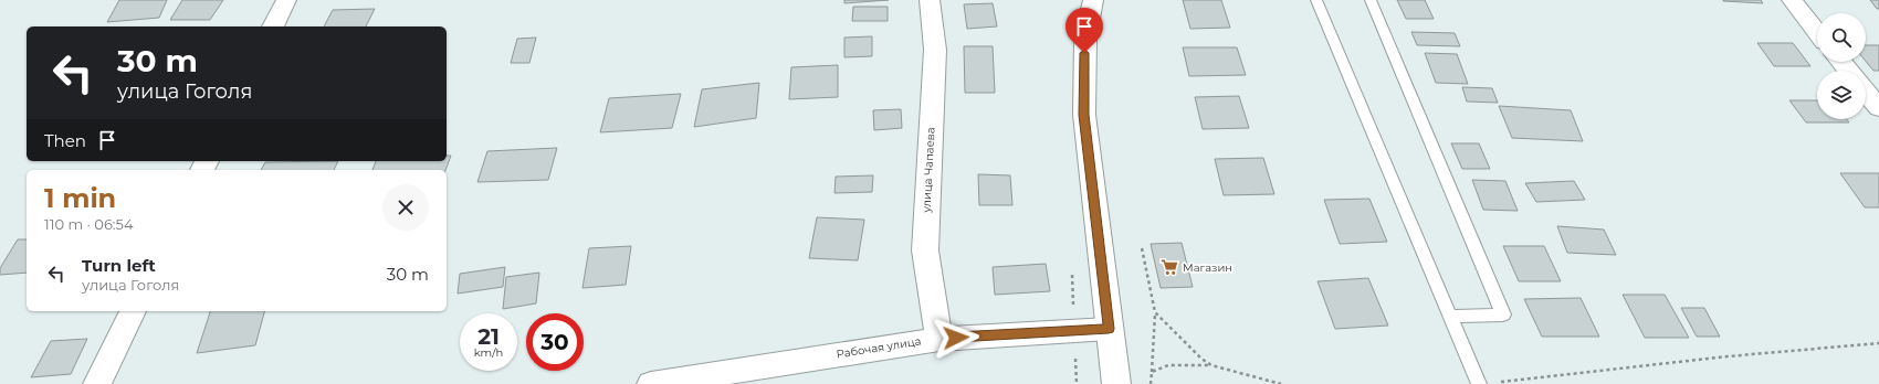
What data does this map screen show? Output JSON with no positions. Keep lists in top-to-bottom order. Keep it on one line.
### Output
{"streets":{"street":["улица Чапаева","Рабочая улица"]},"crossings":[["улица Чапаева","Рабочая улица"]],"places":{"supermarket":["Магазин"]},"page":{"turn":["30 m","улица Гоголя"],"then":"Then","heading":["1 min","110 m · 06:54"],"list":[{"name":"Turn left","note":"улица Гоголя","value":"30 m"}],"speed":"21 km/h","limit":"30"}}
